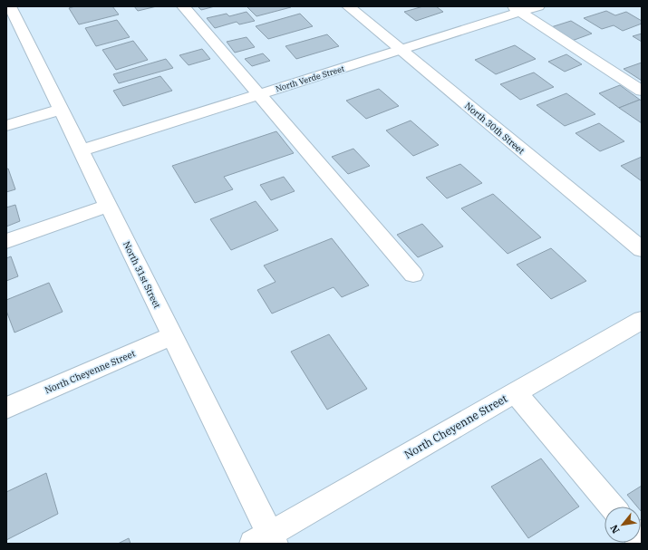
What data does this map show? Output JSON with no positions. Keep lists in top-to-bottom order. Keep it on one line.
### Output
{"streets":{"street":["North Verde Street","North 30th Street","North 31st Street","North Cheyenne Street"]},"crossings":[["North Verde Street","North 30th Street"],["North Verde Street","North 31st Street"],["North 31st Street","North Cheyenne Street"]],"north":"bottom left"}
